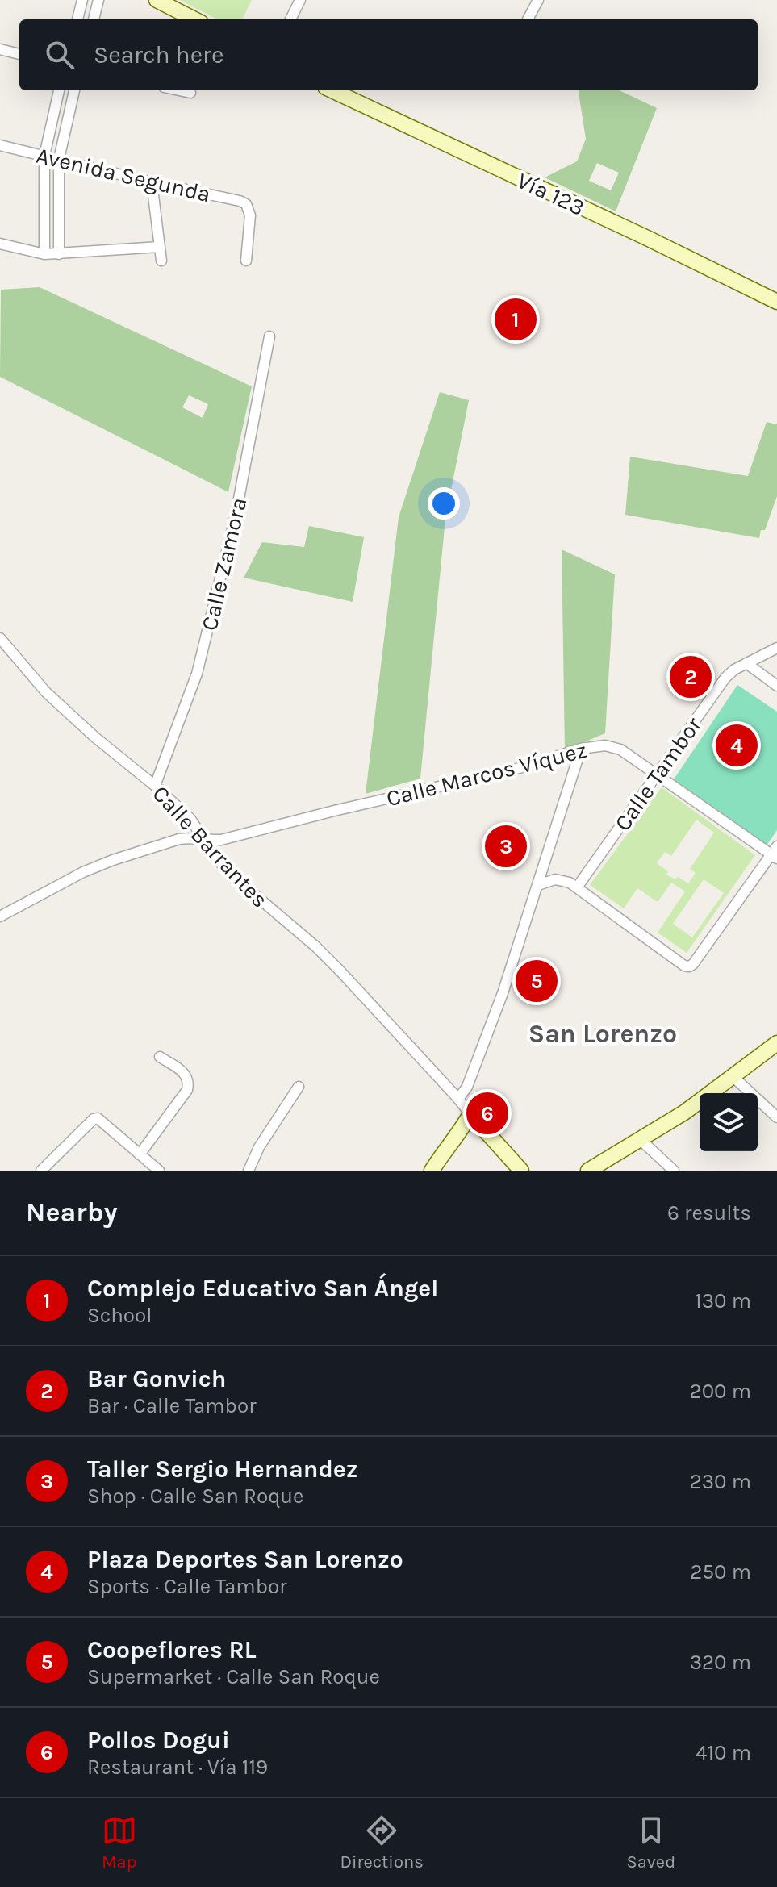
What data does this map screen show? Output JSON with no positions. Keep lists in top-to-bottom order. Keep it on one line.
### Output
{"streets":{"main road":["Vía 123"],"street":["Avenida Segunda","Calle Zamora","Calle Marcos Víquez","Calle Tambor","Calle Barrantes"]},"crossings":[["Calle Zamora","Calle Barrantes"],["Calle Marcos Víquez","Calle Tambor"],["Calle Marcos Víquez","Calle Barrantes"]],"districts":["San Lorenzo"],"page":{"search":"Search here","pins":["1","2","4","3","5","6"],"heading":["Nearby","6 results"],"list":[{"mark":"1","name":"Complejo Educativo San Ángel","note":"School","value":"130 m"},{"mark":"2","name":"Bar Gonvich","note":"Bar · Calle Tambor","value":"200 m"},{"mark":"3","name":"Taller Sergio Hernandez","note":"Shop · Calle San Roque","value":"230 m"},{"mark":"4","name":"Plaza Deportes San Lorenzo","note":"Sports · Calle Tambor","value":"250 m"},{"mark":"5","name":"Coopeflores RL","note":"Supermarket · Calle San Roque","value":"320 m"},{"mark":"6","name":"Pollos Dogui","note":"Restaurant · Vía 119","value":"410 m"}],"nav":["Map","Directions","Saved"]}}
